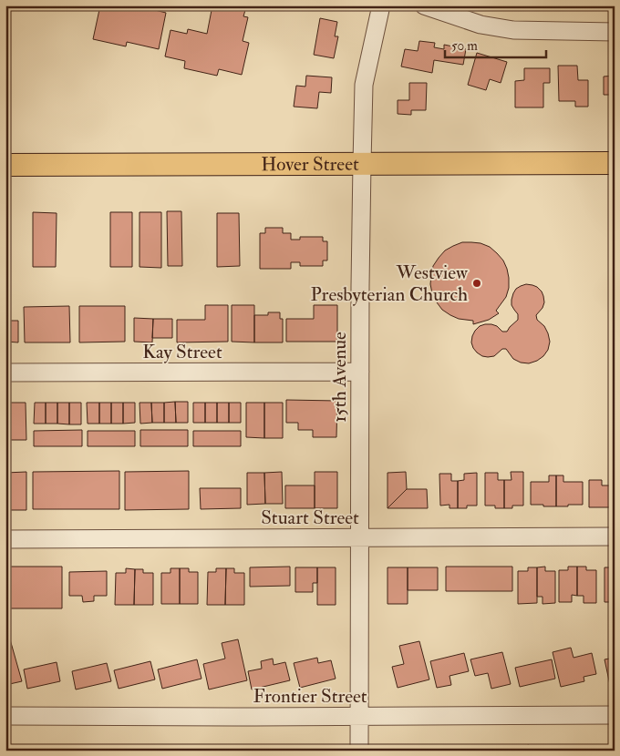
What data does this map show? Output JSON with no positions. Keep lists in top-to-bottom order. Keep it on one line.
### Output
{"streets":{"main road":["Hover Street"],"street":["Kay Street","15th Avenue","Stuart Street","Frontier Street"]},"crossings":[["Hover Street","15th Avenue"],["Kay Street","15th Avenue"],["15th Avenue","Stuart Street"],["15th Avenue","Frontier Street"]],"places":["Westview Presbyterian Church"],"scale_bar":"50 m"}
